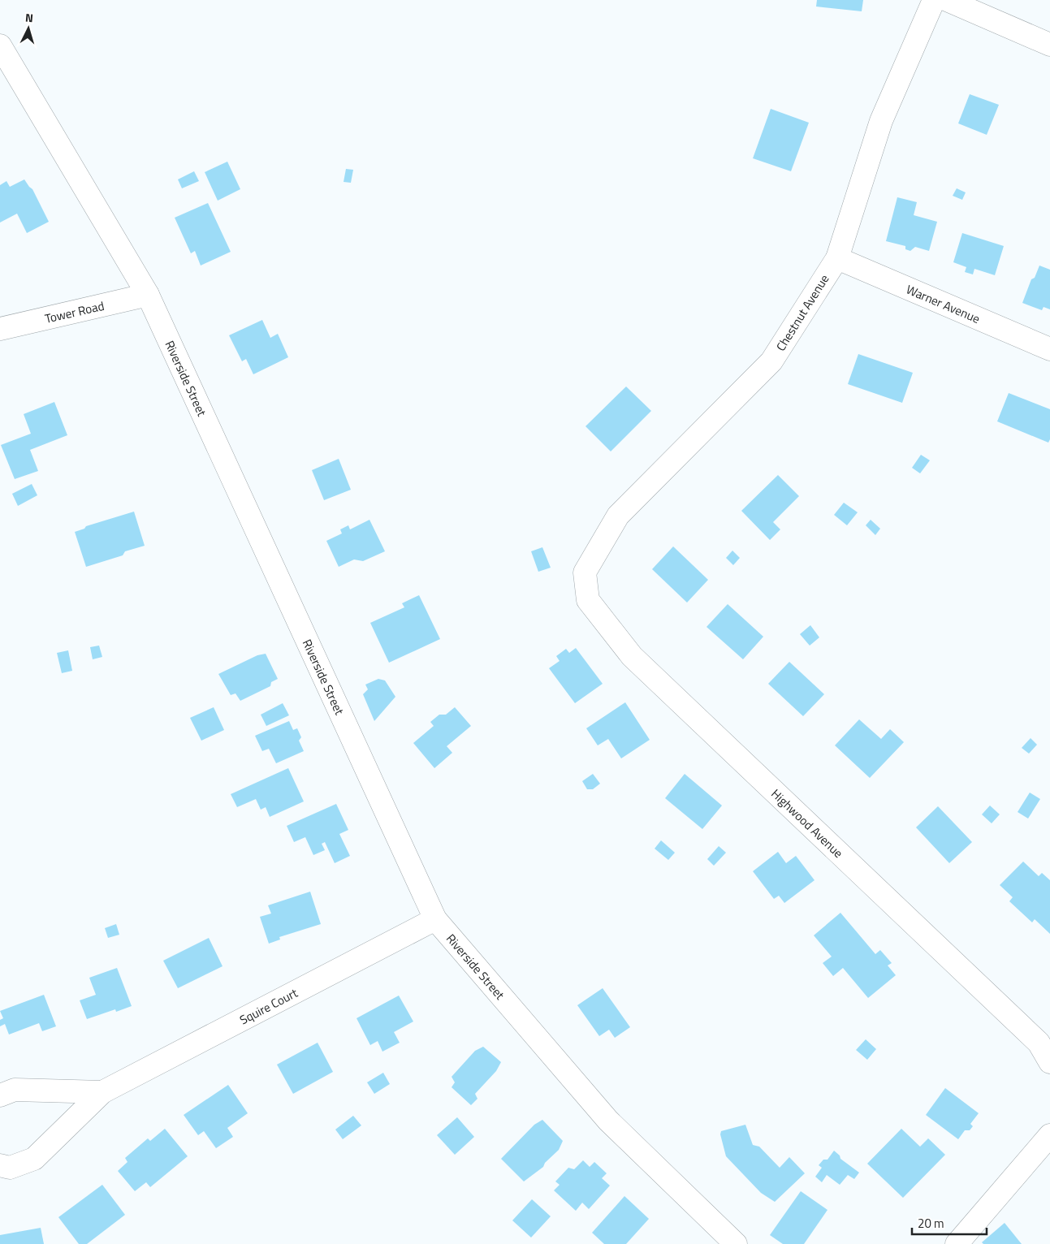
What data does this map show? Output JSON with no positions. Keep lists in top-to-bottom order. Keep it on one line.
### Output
{"streets":{"street":["Warner Avenue","Tower Road","Chestnut Avenue","Riverside Street","Highwood Avenue","Squire Court"]},"crossings":[["Warner Avenue","Chestnut Avenue"],["Tower Road","Riverside Street"],["Chestnut Avenue","Highwood Avenue"],["Riverside Street","Squire Court"]],"scale_bar":"20 m","north":"top"}
